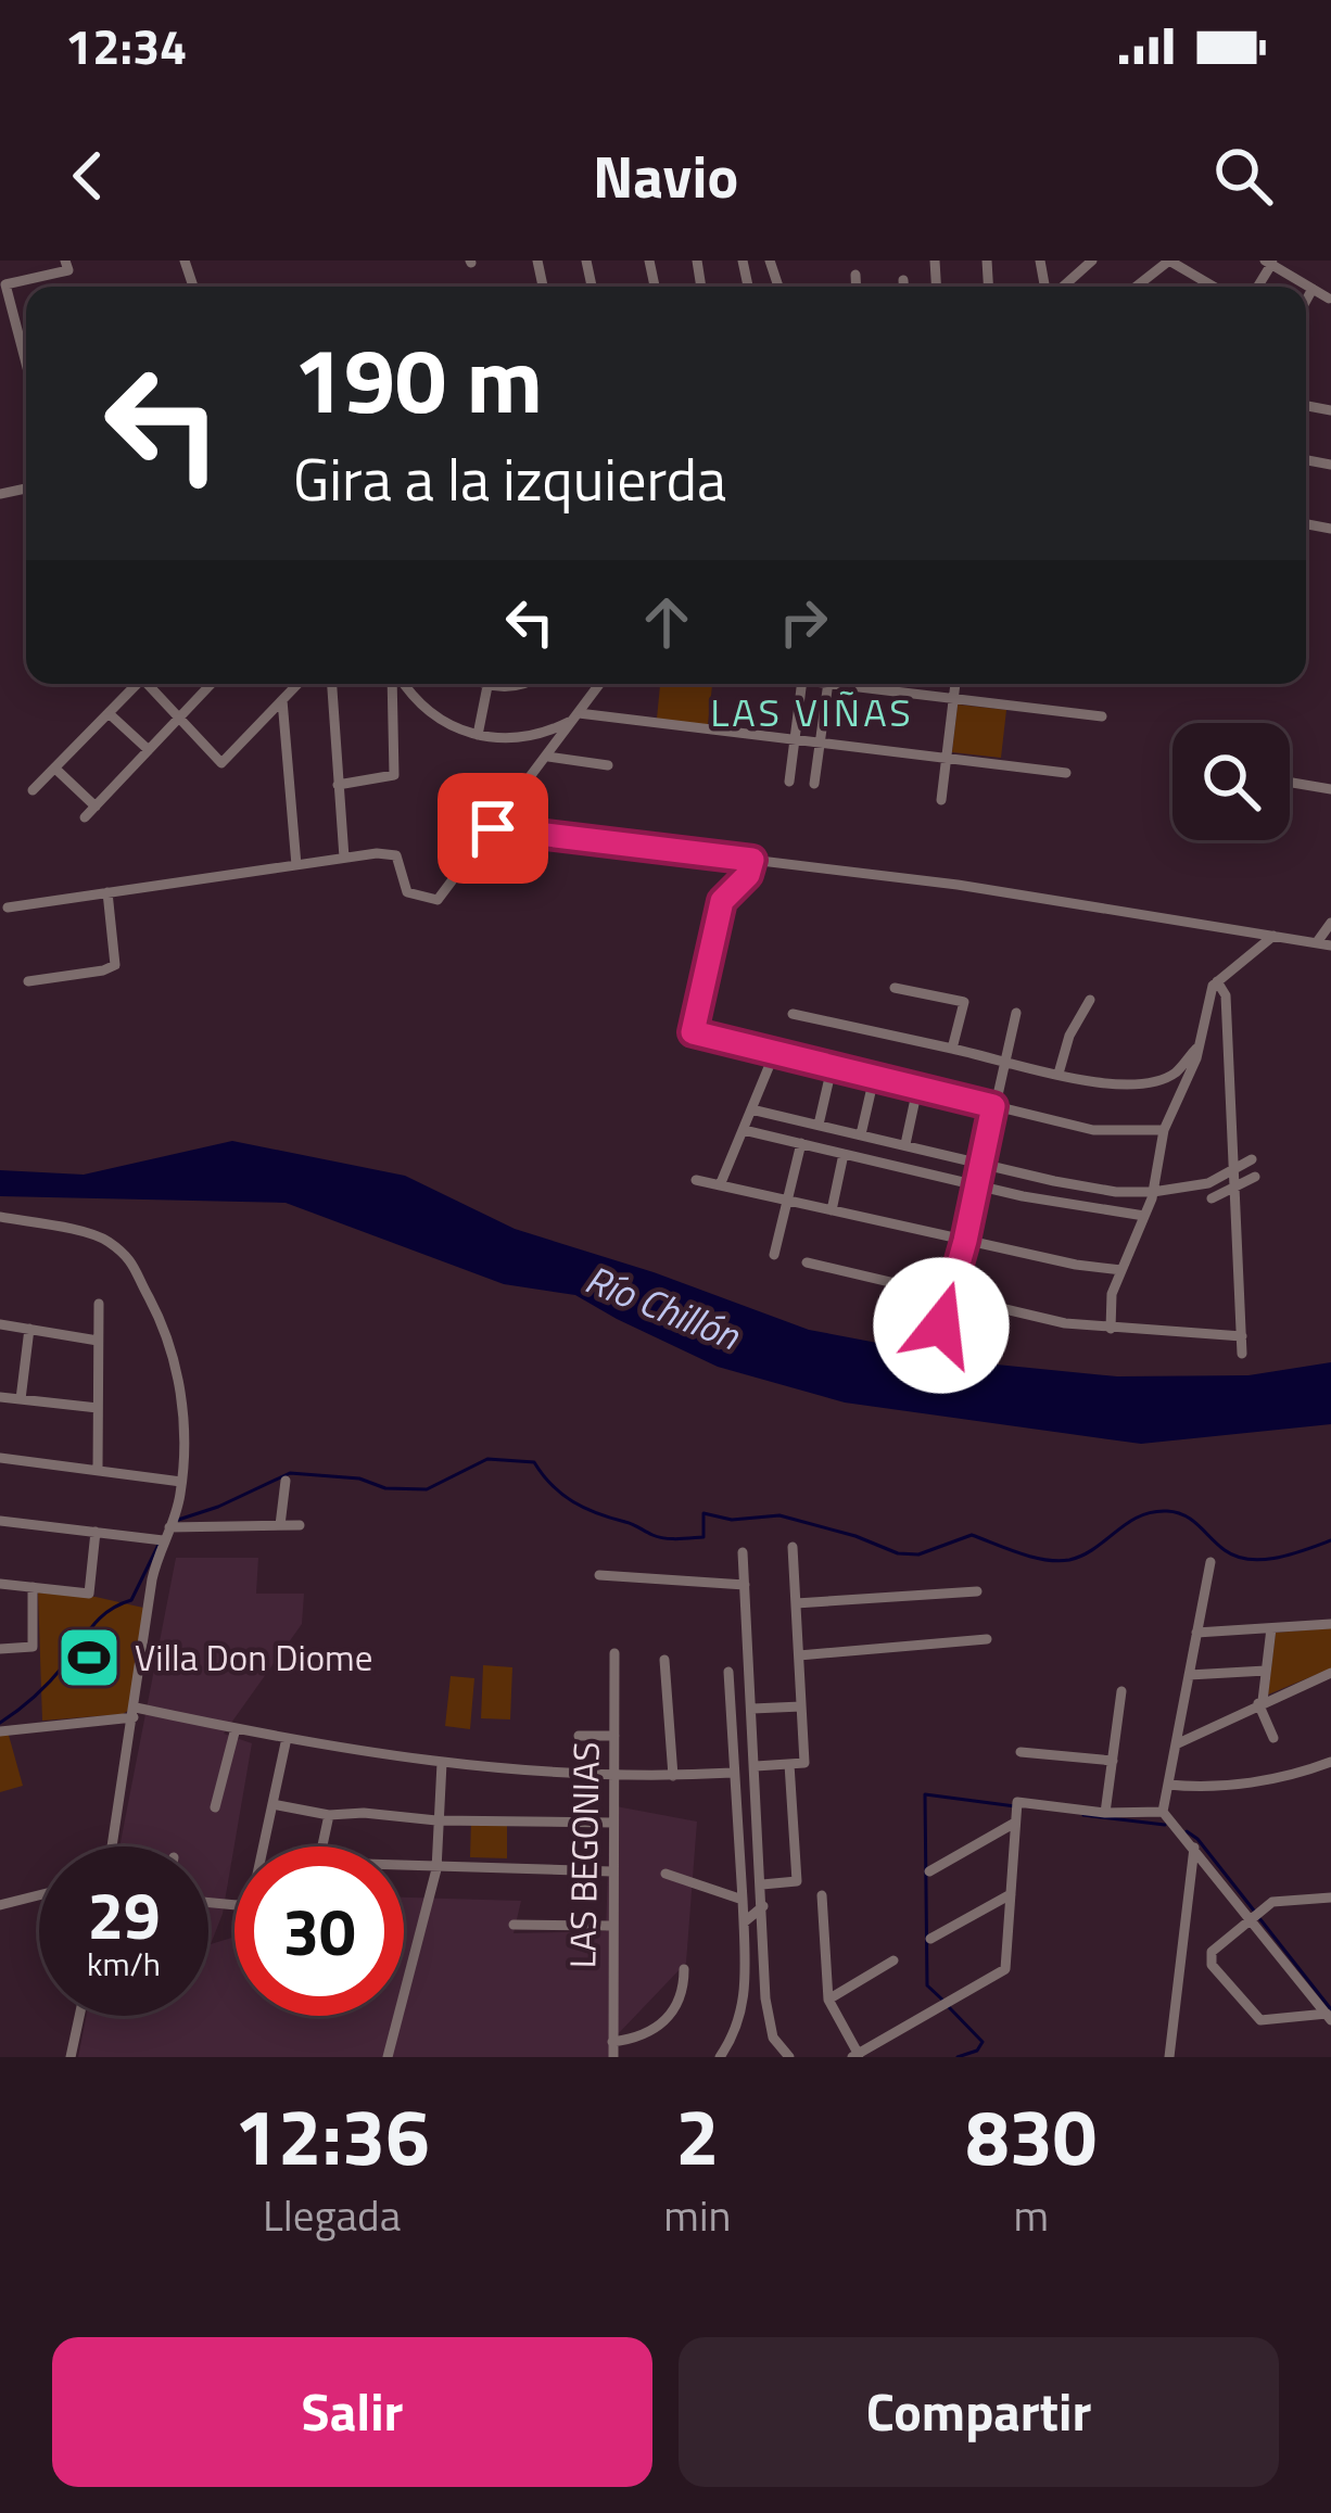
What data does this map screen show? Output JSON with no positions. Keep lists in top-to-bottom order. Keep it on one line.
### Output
{"streets":{"street":["LAS BEGONIAS"]},"districts":["LAS VIÑAS"],"water":["Río Chillón"],"places":{"sports":["Villa Don Diome"]},"page":{"status":"12:34","header":"Navio","turn":["190 m","Gira a la izquierda"],"speed":"29 km/h","limit":"30","eta":["12:36","Llegada","2","min","830","m"],"buttons":["Salir","Compartir"]}}
